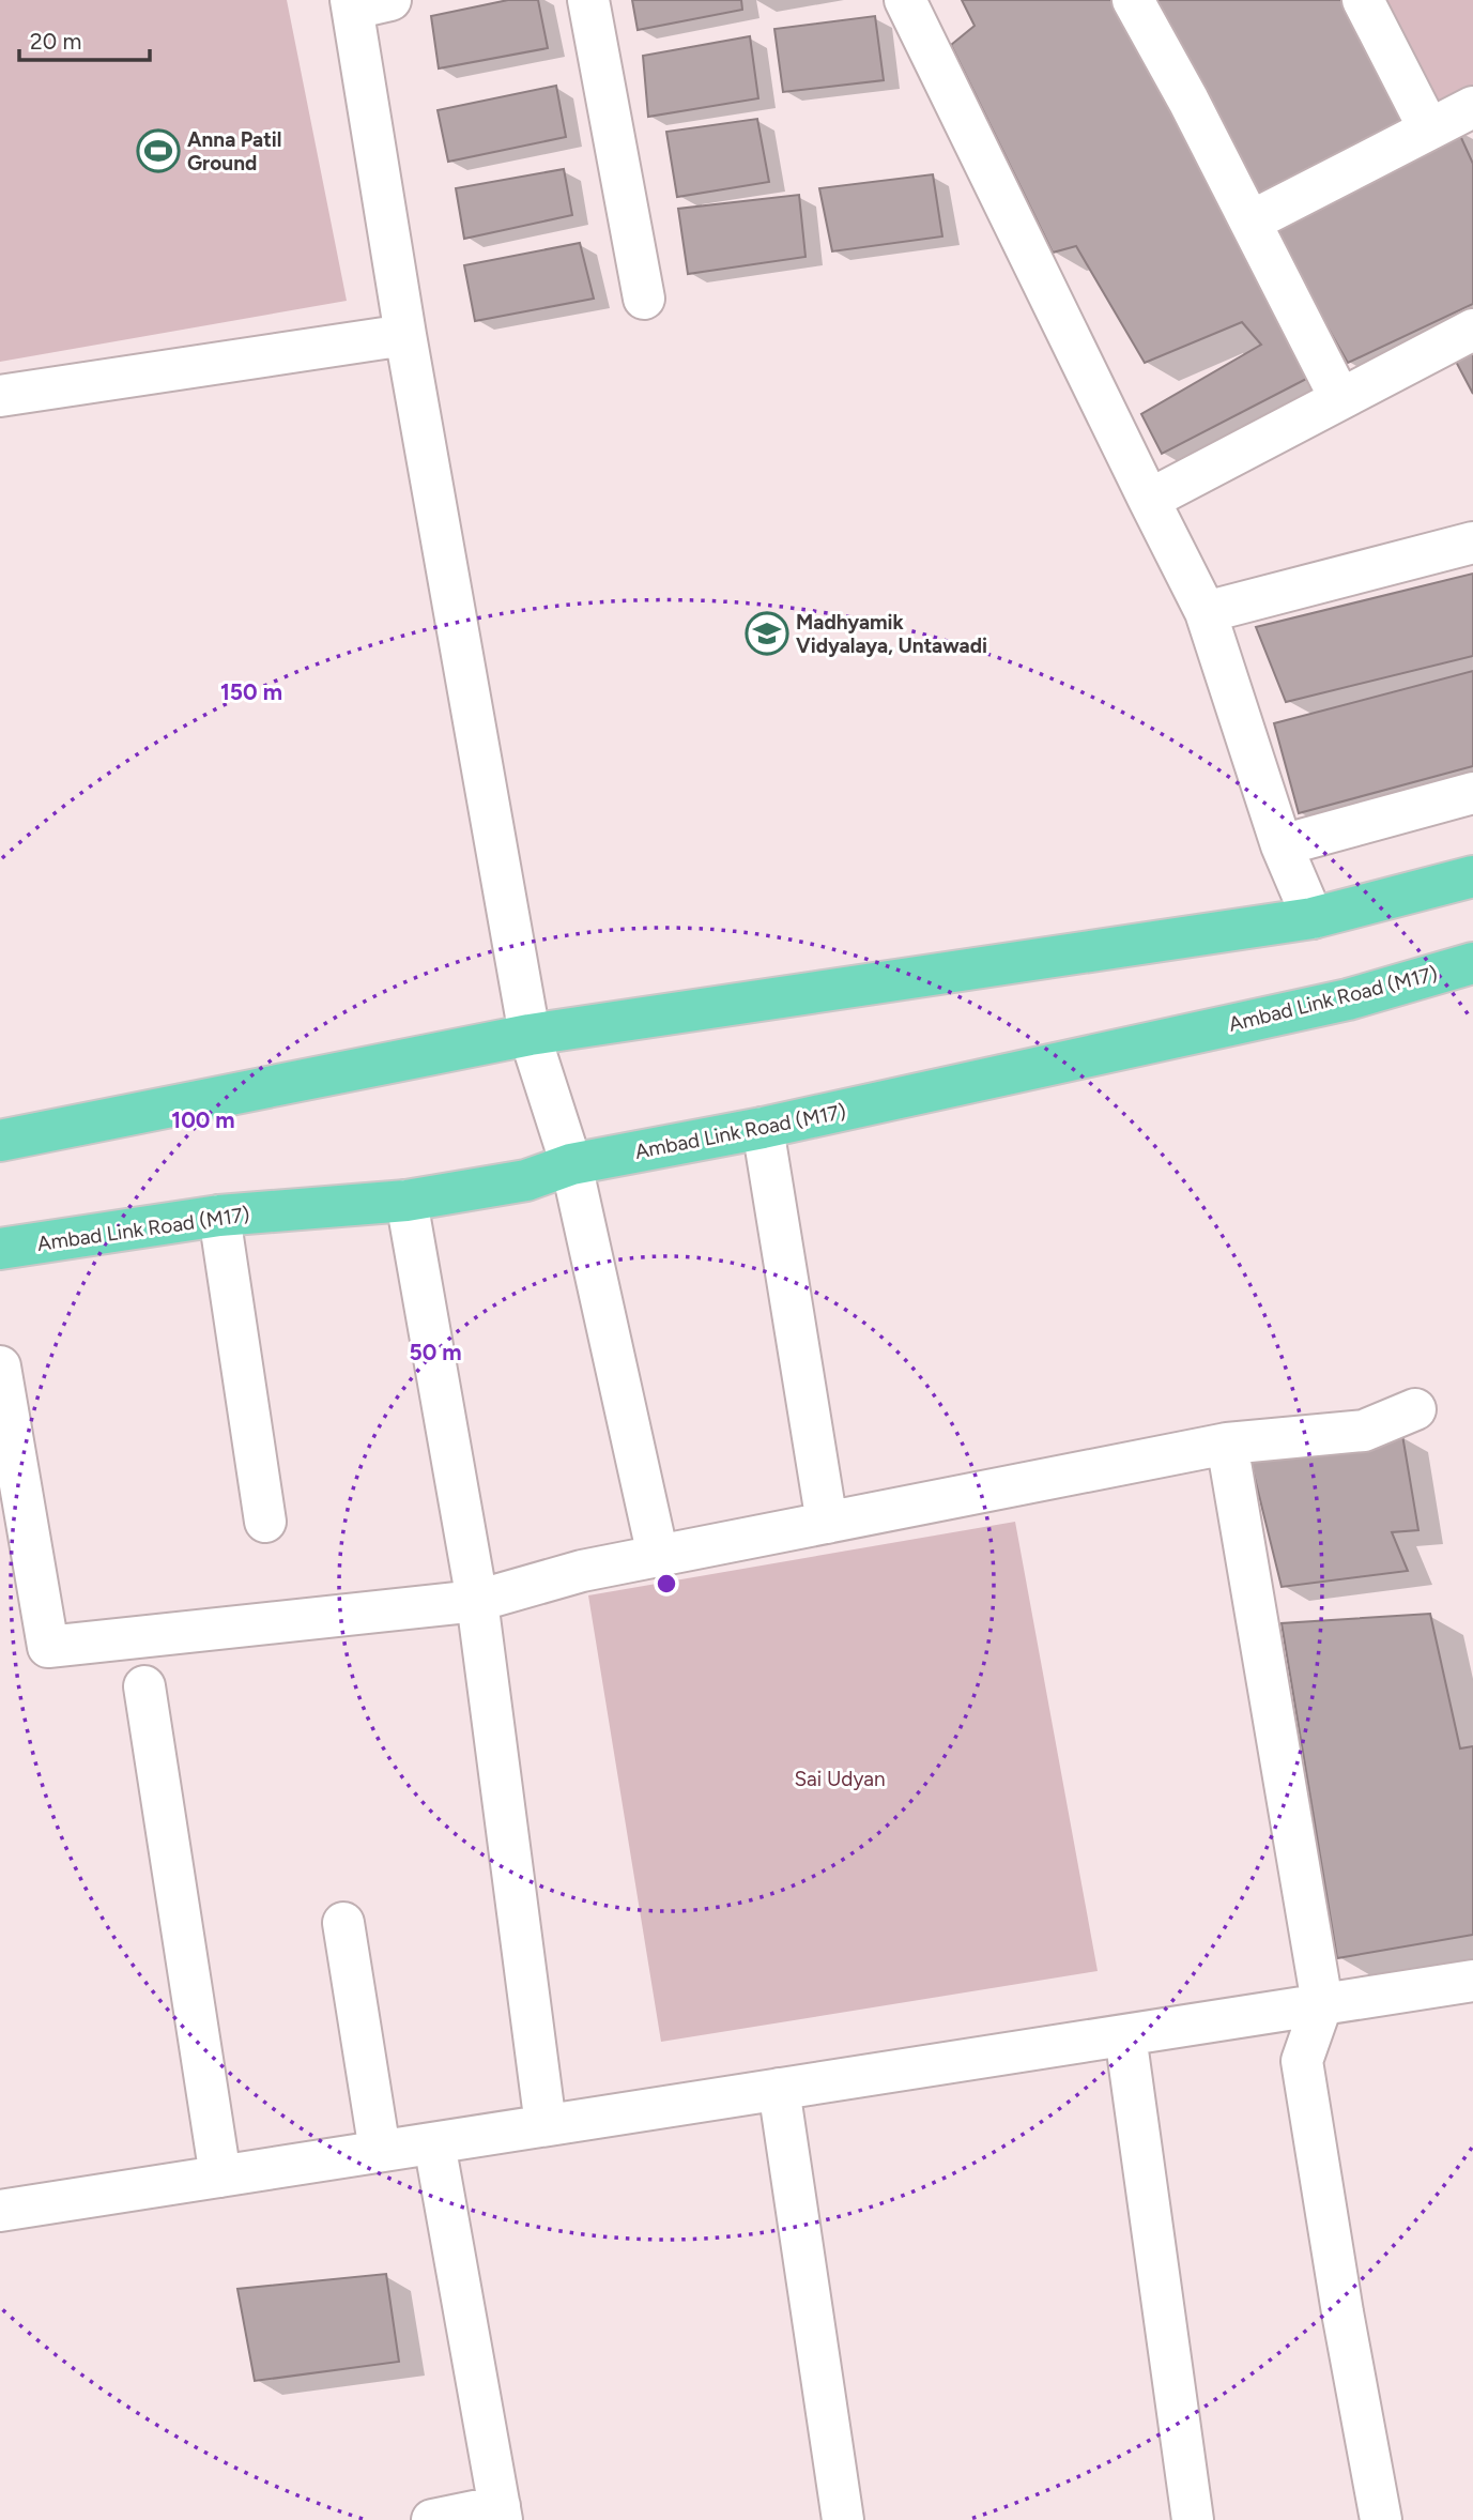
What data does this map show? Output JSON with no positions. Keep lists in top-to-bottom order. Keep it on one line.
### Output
{"streets":{"main road":["Ambad Link Road (M17)"]},"parks":["Sai Udyan"],"places":{"sports":["Anna Patil Ground"],"school or university":["Madhyamik Vidyalaya, Untawadi"]},"scale_bar":"20 m","rings":["150 m","100 m","50 m"]}
